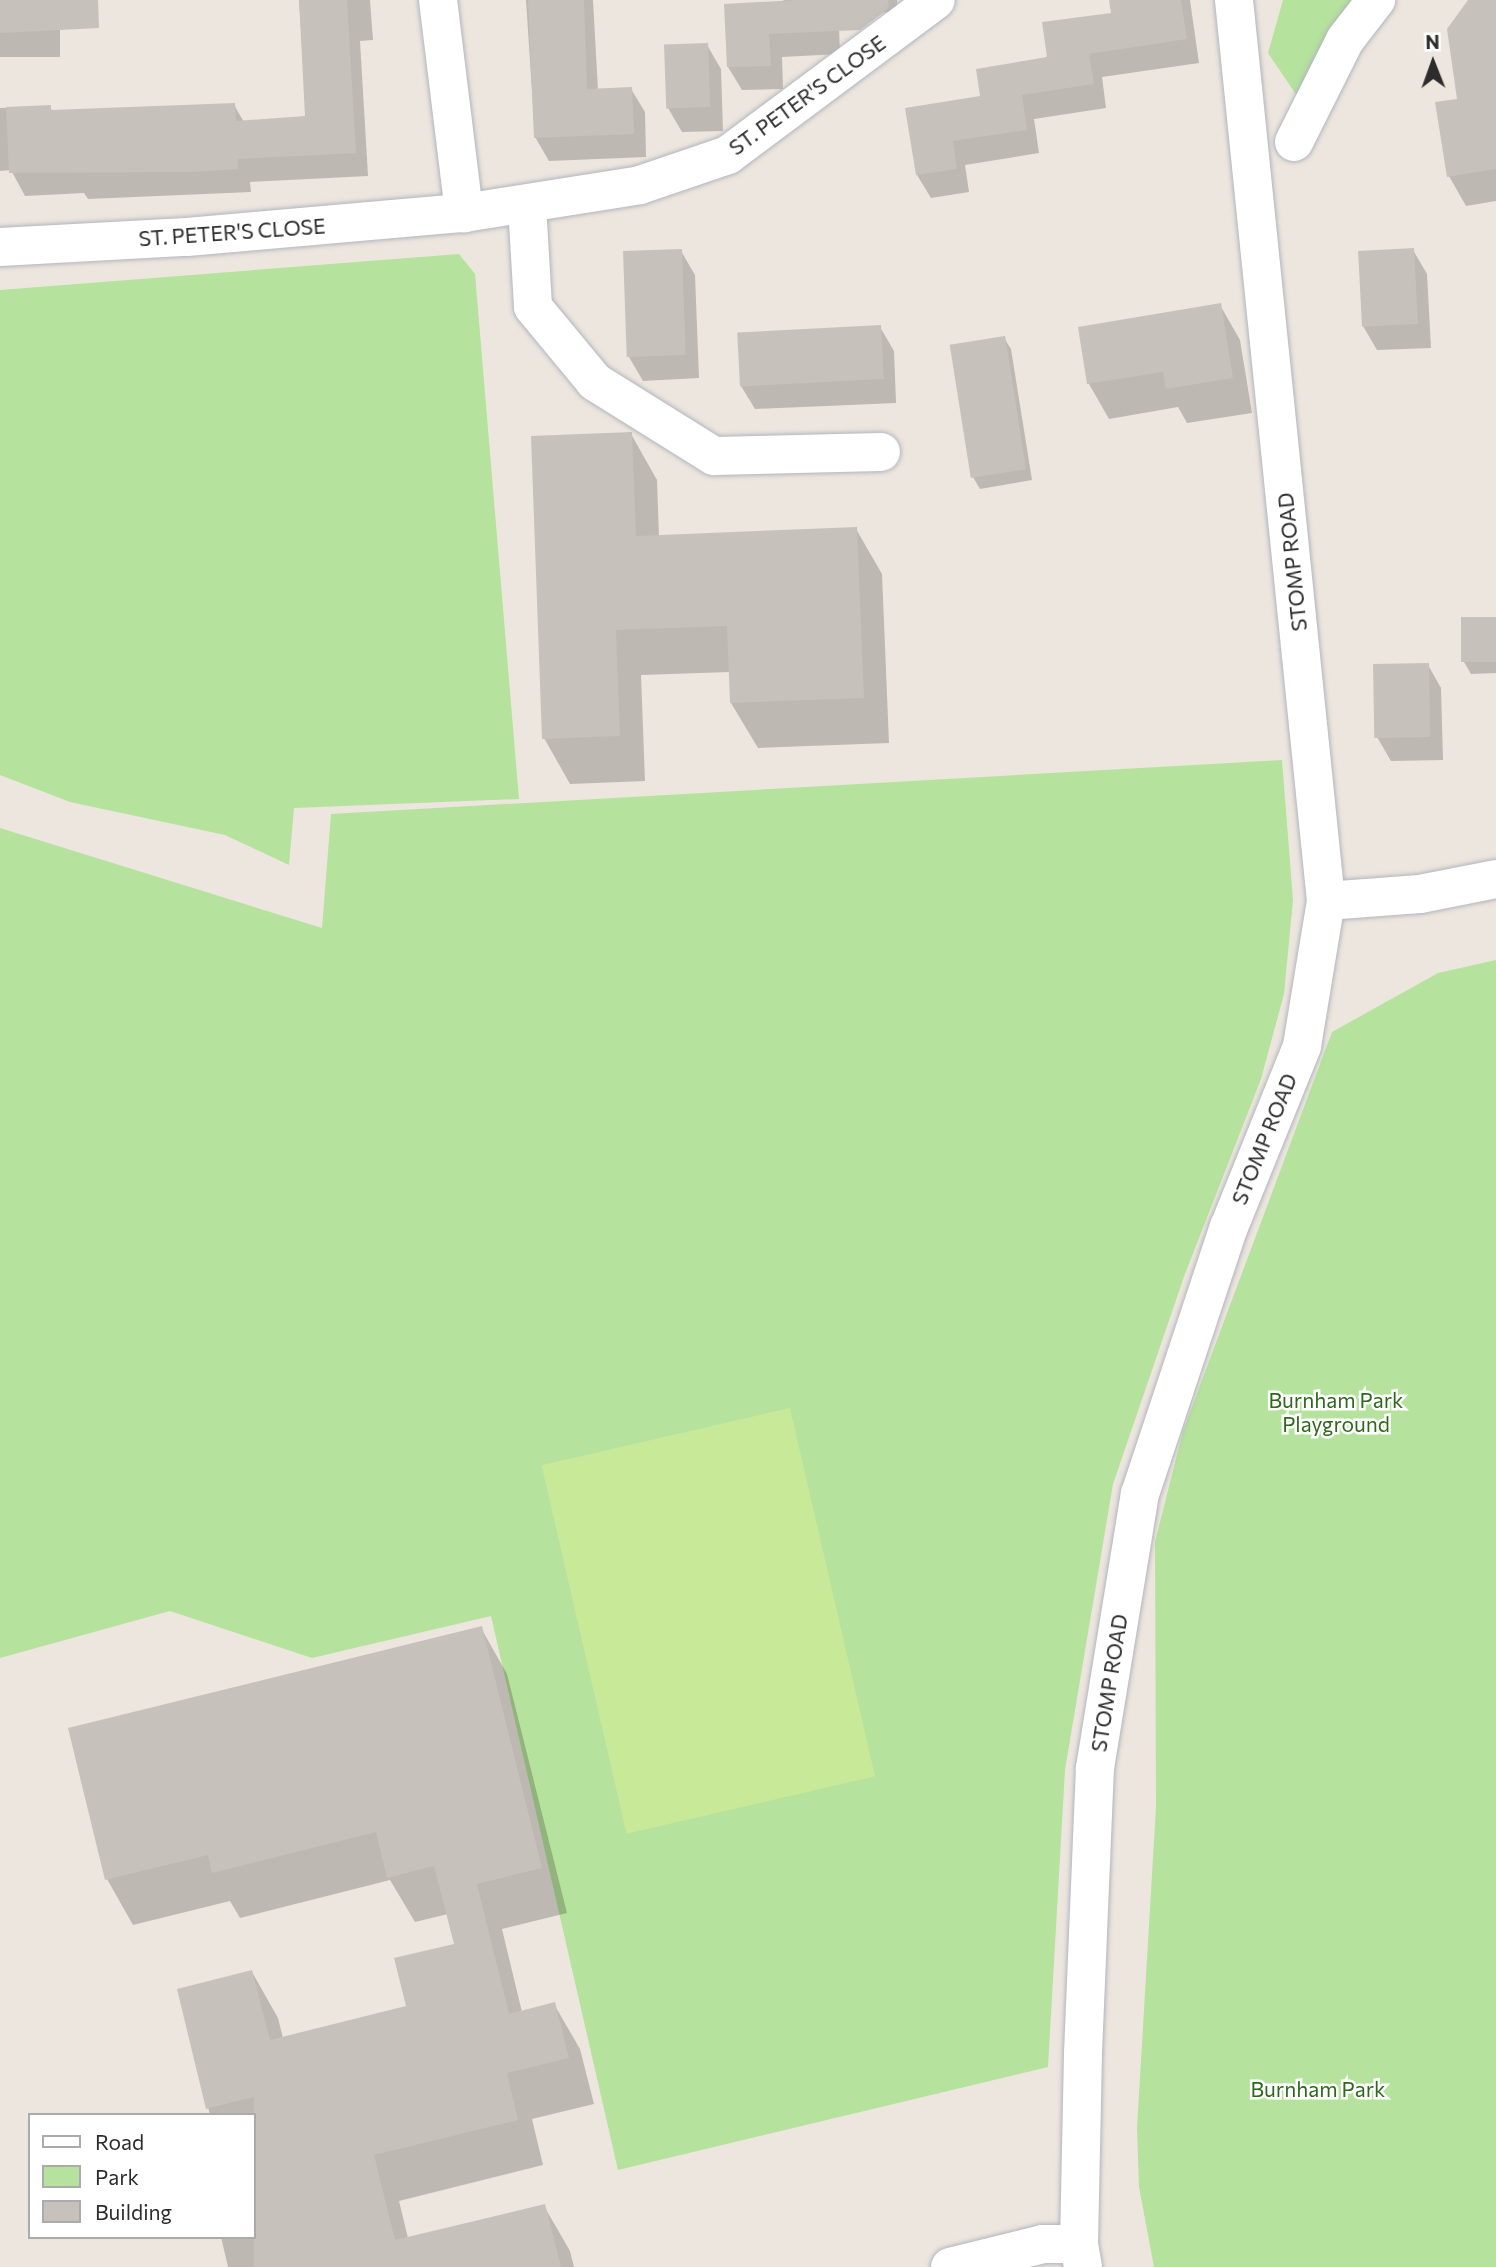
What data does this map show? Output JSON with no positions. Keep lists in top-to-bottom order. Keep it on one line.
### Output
{"streets":{"street":["ST. PETER'S CLOSE","STOMP ROAD"]},"parks":["Burnham Park Playground","Burnham Park"],"legend":["Road","Park","Building"],"north":"top"}
